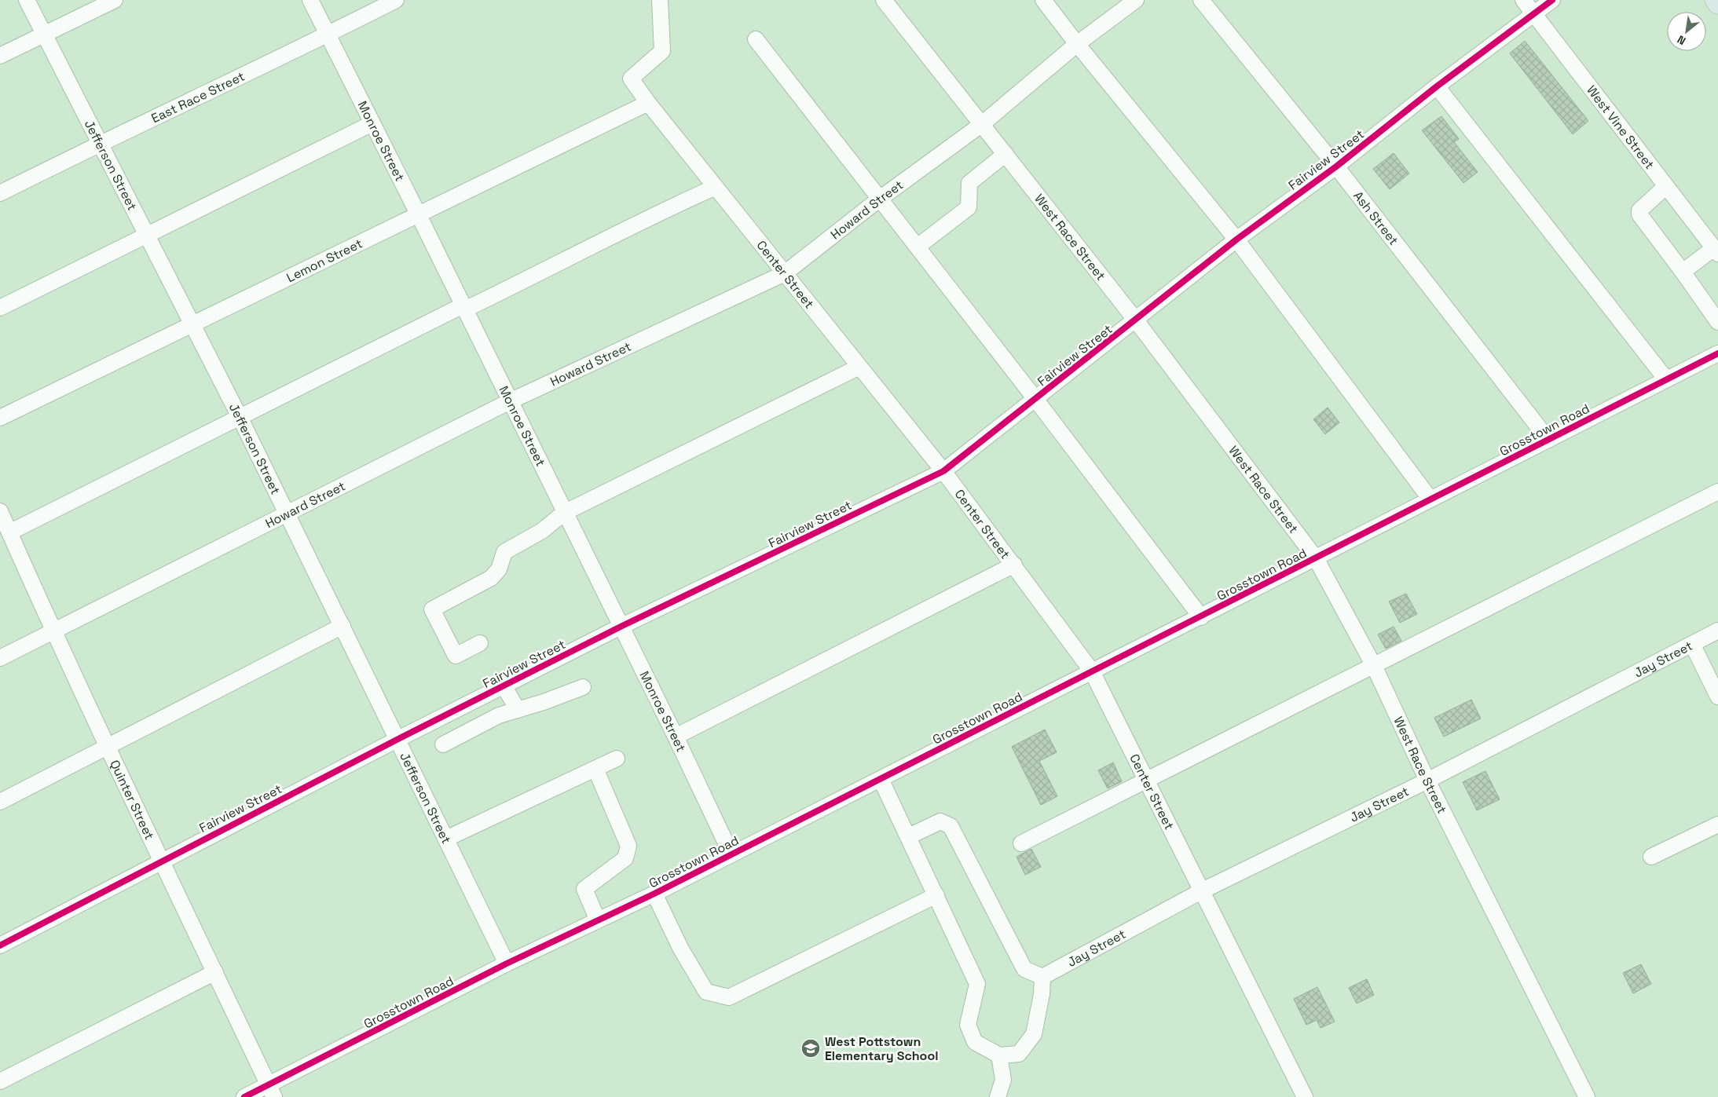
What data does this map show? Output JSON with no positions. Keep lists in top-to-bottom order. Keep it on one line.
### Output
{"streets":{"street":["East Race Street","West Vine Street","Monroe Street","Fairview Street","Jefferson Street","Howard Street","Ash Street","West Race Street","Lemon Street","Center Street","Grosstown Road","Jay Street","Quinter Street"]},"crossings":[["East Race Street","Monroe Street"],["East Race Street","Jefferson Street"],["West Vine Street","Fairview Street"],["Monroe Street","Fairview Street"],["Monroe Street","Howard Street"],["Monroe Street","Lemon Street"],["Monroe Street","Grosstown Road"],["Fairview Street","Jefferson Street"],["Fairview Street","Ash Street"],["Fairview Street","West Race Street"],["Fairview Street","Center Street"],["Fairview Street","Quinter Street"],["Jefferson Street","Howard Street"],["Jefferson Street","Lemon Street"],["Jefferson Street","Grosstown Road"],["Howard Street","West Race Street"],["Howard Street","Center Street"],["Howard Street","Quinter Street"],["Ash Street","Grosstown Road"],["West Race Street","Grosstown Road"],["West Race Street","Jay Street"],["Lemon Street","Center Street"],["Center Street","Grosstown Road"],["Center Street","Jay Street"],["Grosstown Road","Quinter Street"]],"places":{"school or university":["West Pottstown Elementary School"]},"north":"bottom left"}
